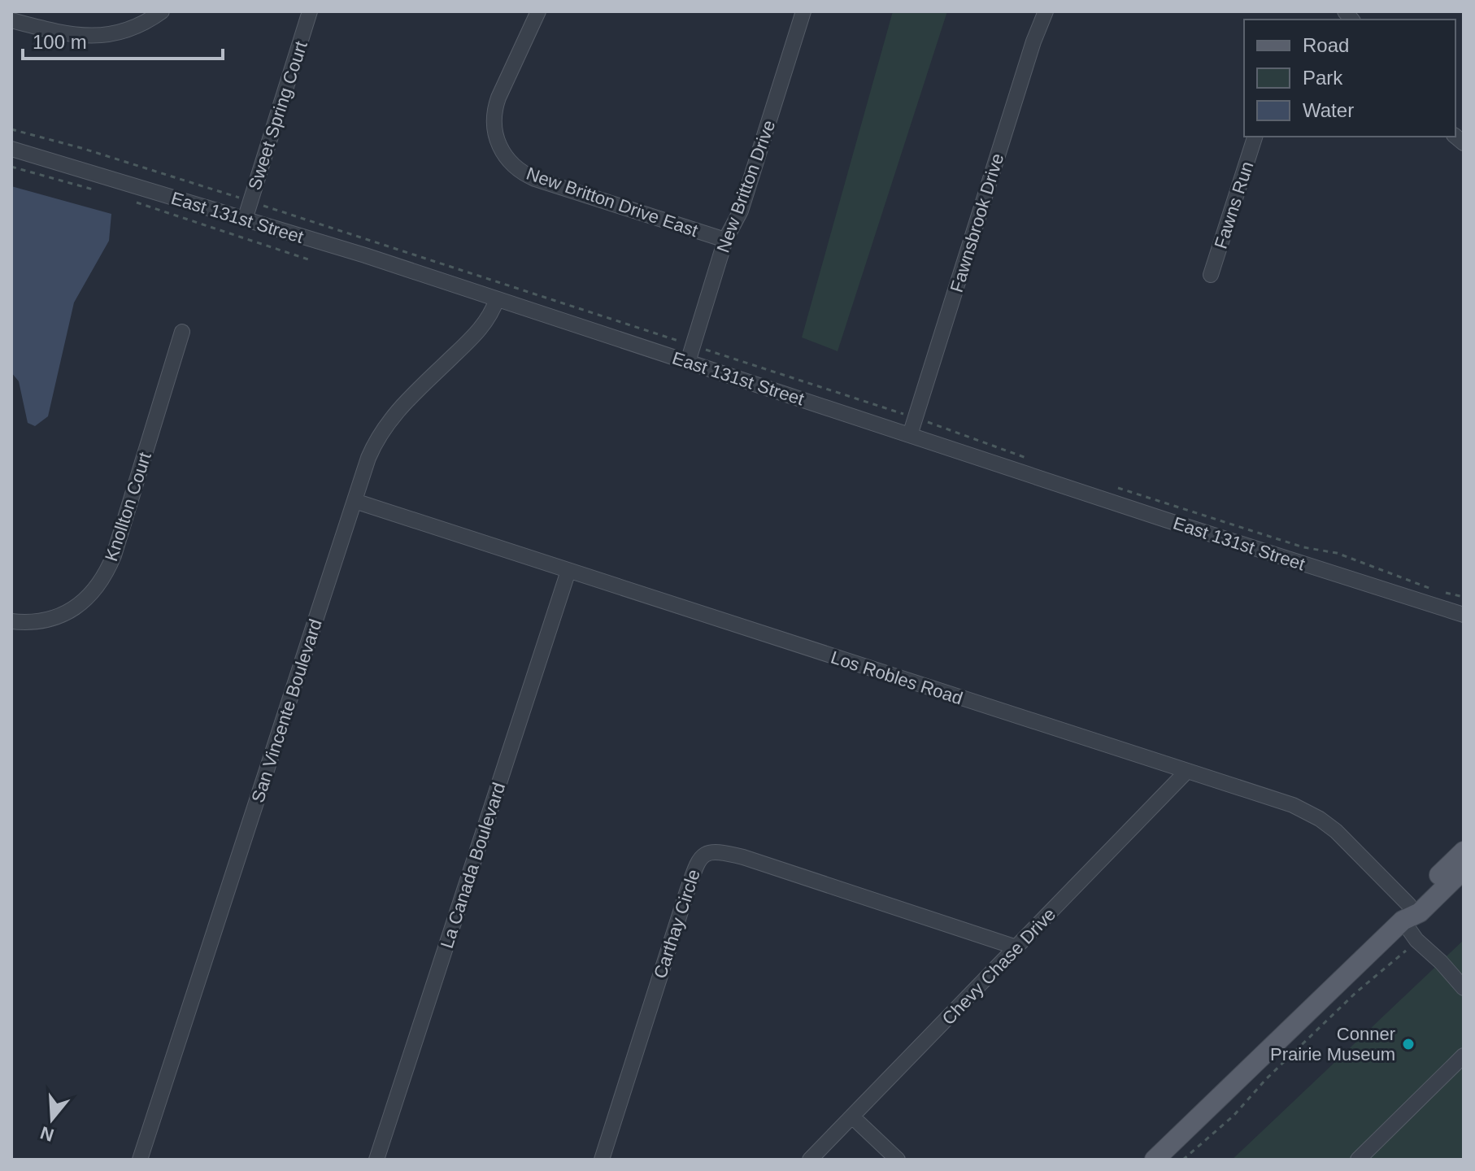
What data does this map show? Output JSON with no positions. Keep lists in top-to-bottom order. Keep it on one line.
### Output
{"streets":{"street":["Sweet Spring Court","New Britton Drive","New Britton Drive East","Fawns Run","East 131st Street","Fawnsbrook Drive","Knollton Court","Los Robles Road","San Vincente Boulevard","La Canada Boulevard","Carthay Circle","Chevy Chase Drive"]},"crossings":[["Sweet Spring Court","East 131st Street"],["New Britton Drive","New Britton Drive East"],["New Britton Drive","East 131st Street"],["East 131st Street","Fawnsbrook Drive"],["East 131st Street","San Vincente Boulevard"],["Los Robles Road","San Vincente Boulevard"],["Los Robles Road","La Canada Boulevard"],["Los Robles Road","Chevy Chase Drive"],["Carthay Circle","Chevy Chase Drive"]],"places":["Conner Prairie Museum"],"legend":["Road","Park","Water"],"scale_bar":"100 m","north":"bottom"}
